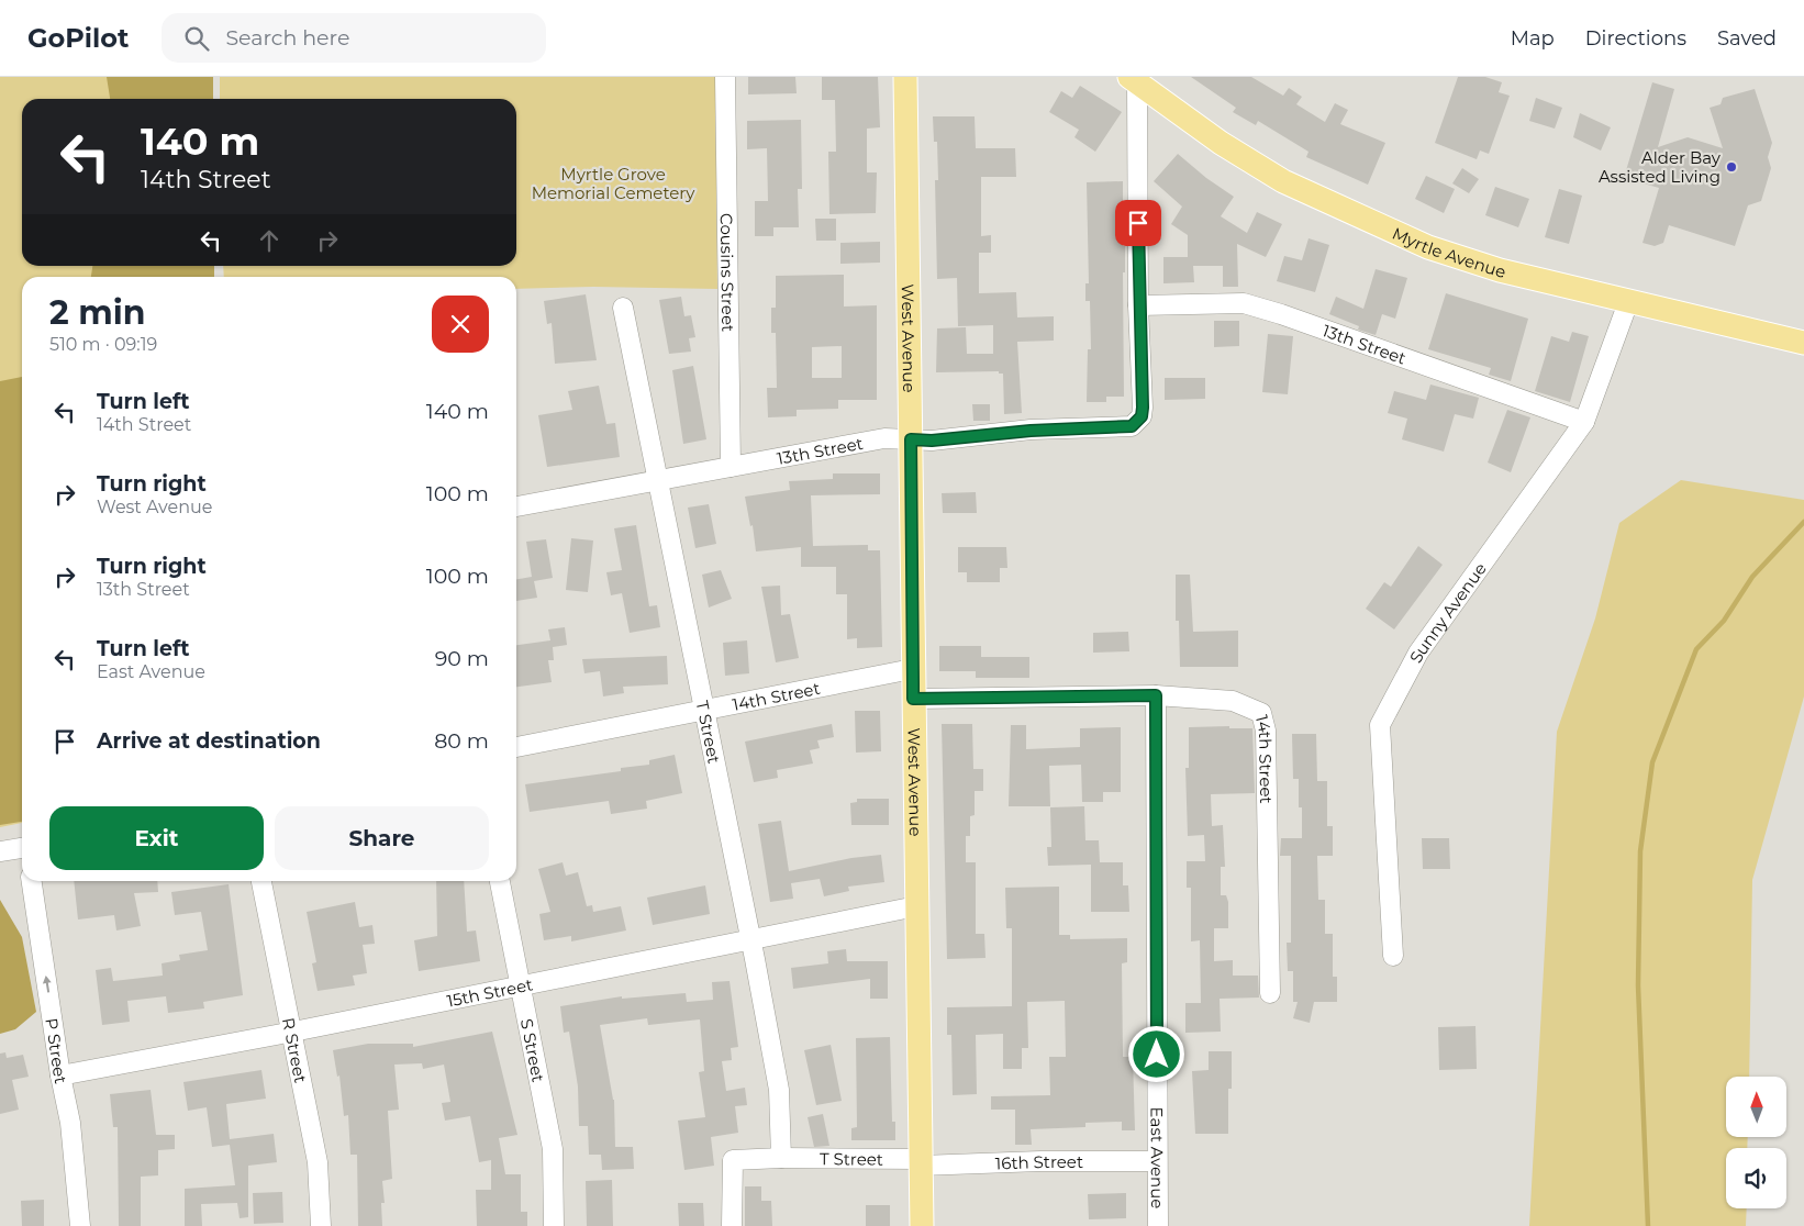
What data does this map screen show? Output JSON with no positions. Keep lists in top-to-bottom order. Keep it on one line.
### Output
{"streets":{"main road":["Myrtle Avenue","West Avenue"],"street":["Cousins Street","13th Street","Sunny Avenue","14th Street","T Street","15th Street","R Street","S Street","P Street","East Avenue","16th Street"]},"crossings":[["Myrtle Avenue","Sunny Avenue"],["Cousins Street","13th Street"],["West Avenue","13th Street"],["West Avenue","14th Street"],["West Avenue","T Street"],["West Avenue","15th Street"],["West Avenue","16th Street"],["13th Street","Sunny Avenue"],["13th Street","T Street"],["14th Street","T Street"],["14th Street","East Avenue"],["T Street","15th Street"],["T Street","16th Street"],["15th Street","R Street"],["15th Street","S Street"],["15th Street","P Street"],["East Avenue","16th Street"]],"one_way":["P Street"],"parks":["Myrtle Grove Memorial Cemetery"],"places":["Alder Bay Assisted Living"],"north":"top","page":{"header":"GoPilot","search":"Search here","nav":["Map","Directions","Saved"],"turn":["140 m","14th Street"],"heading":["2 min","510 m · 09:19"],"list":[{"name":"Turn left","note":"14th Street","value":"140 m"},{"name":"Turn right","note":"West Avenue","value":"100 m"},{"name":"Turn right","note":"13th Street","value":"100 m"},{"name":"Turn left","note":"East Avenue","value":"90 m"},{"name":"Arrive at destination","value":"80 m"}],"buttons":["Exit","Share"]}}
